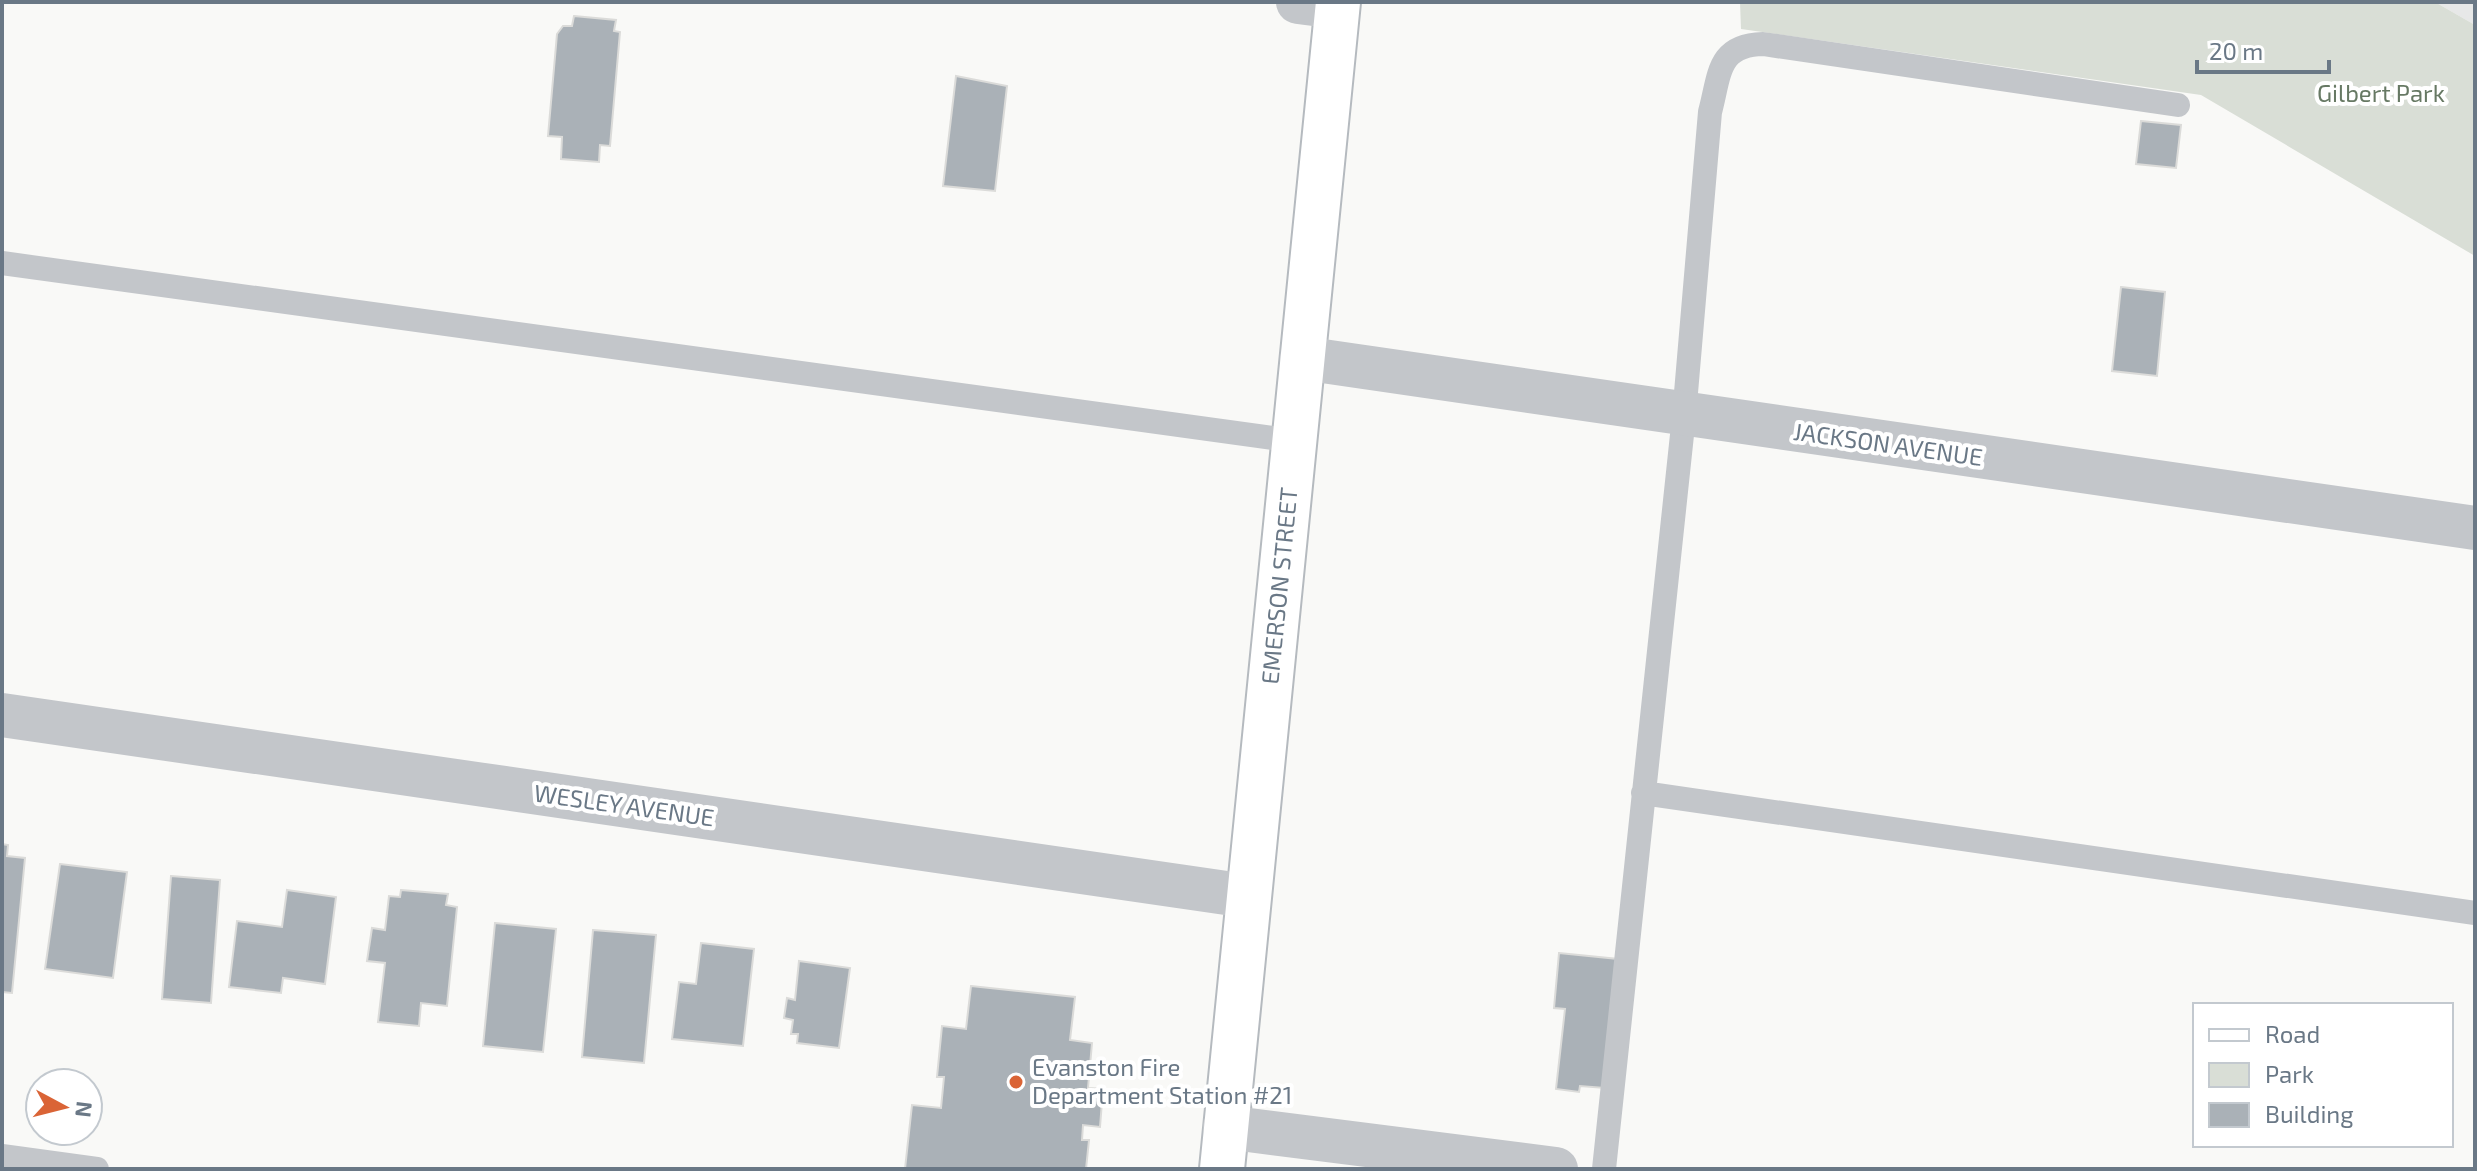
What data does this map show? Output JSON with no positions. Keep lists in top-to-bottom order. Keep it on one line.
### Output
{"streets":{"main road":["EMERSON STREET"],"street":["JACKSON AVENUE","WESLEY AVENUE"]},"crossings":[["JACKSON AVENUE","EMERSON STREET"],["EMERSON STREET","WESLEY AVENUE"]],"parks":["Gilbert Park"],"places":["Evanston Fire Department Station #21"],"legend":["Road","Park","Building"],"scale_bar":"20 m","north":"right"}
